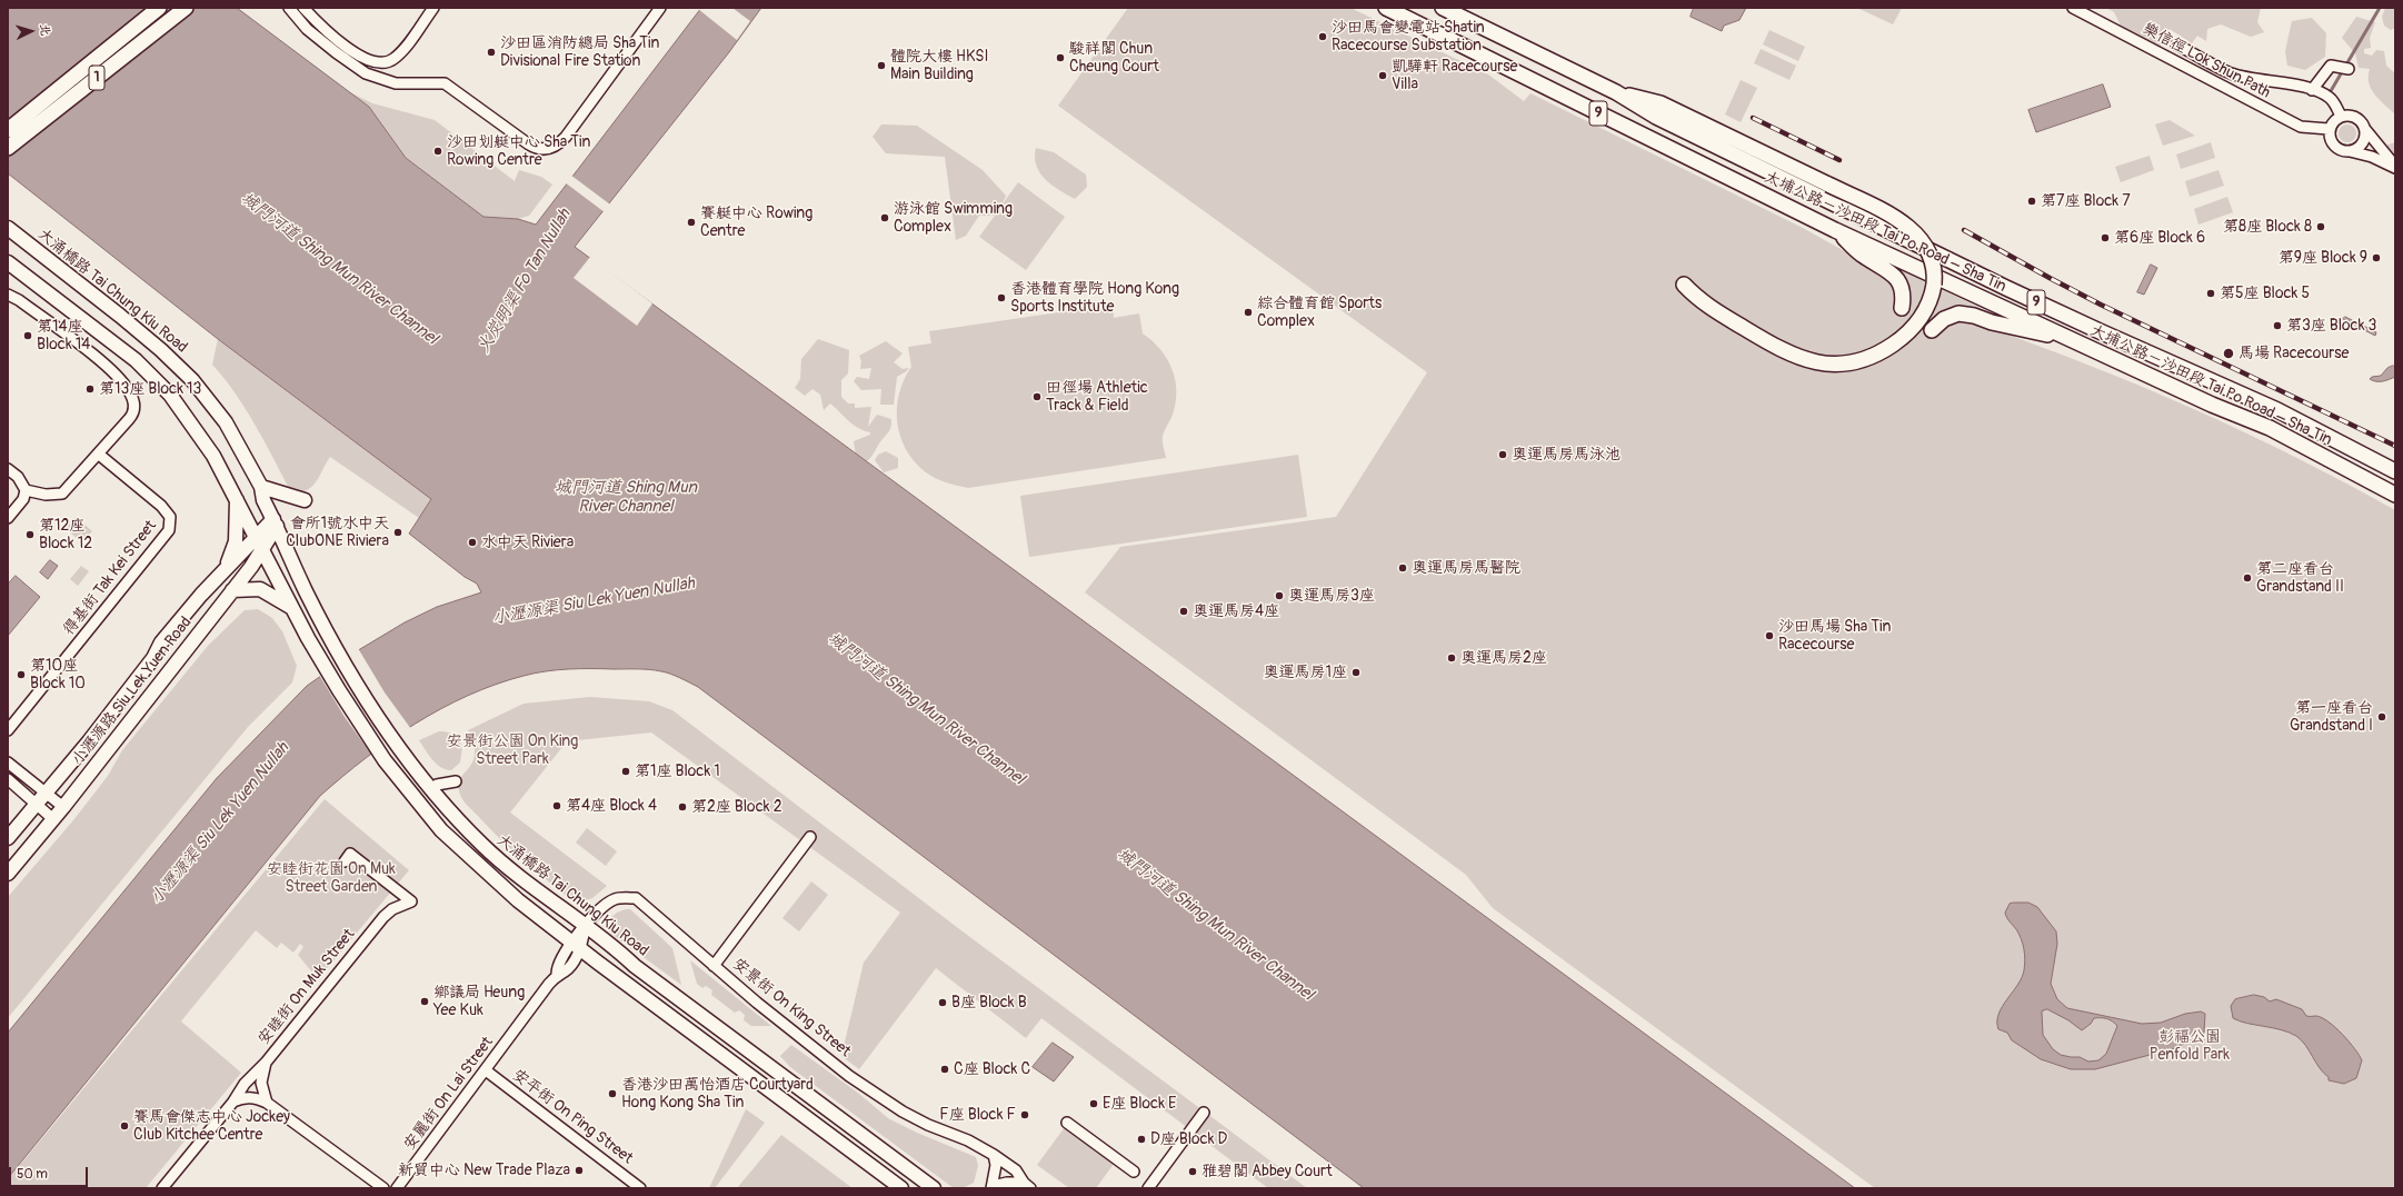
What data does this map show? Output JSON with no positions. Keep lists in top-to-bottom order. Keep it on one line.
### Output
{"streets":{"highway":["1","9","大埔公路－沙田段 Tai Po Road – Sha Tin"],"main road":["大涌橋路 Tai Chung Kiu Road","小瀝源路 Siu Lek Yuen Road"],"street":["樂信徑 Lok Shun Path","得基街 Tak Kei Street","安睦街 On Muk Street","安景街 On King Street","安麗街 On Lai Street","安平街 On Ping Street"]},"crossings":[["大涌橋路 Tai Chung Kiu Road","小瀝源路 Siu Lek Yuen Road"],["大涌橋路 Tai Chung Kiu Road","安景街 On King Street"],["大涌橋路 Tai Chung Kiu Road","安麗街 On Lai Street"],["安景街 On King Street","安麗街 On Lai Street"],["安麗街 On Lai Street","安平街 On Ping Street"]],"water":["城門河道 Shing Mun River Channel","火炭明渠 Fo Tan Nullah","小瀝源渠 Siu Lek Yuen Nullah"],"parks":["安景街公園 On King Street Park","安睦街花園 On Muk Street Garden","彭福公園 Penfold Park"],"places":["沙田馬會變電站 Shatin Racecourse Substation","沙田區消防總局 Sha Tin Divisional Fire Station","駿祥閣 Chun Cheung Court","體院大樓 HKSI Main Building","凱驊軒 Racecourse Villa","沙田划艇中心 Sha Tin Rowing Centre","第7座 Block 7","游泳館 Swimming Complex","賽艇中心 Rowing Centre","第8座 Block 8","第6座 Block 6","第9座 Block 9","第5座 Block 5","香港體育學院 Hong Kong Sports Institute","綜合體育館 Sports Complex","第3座 Block 3","第14座 Block 14","馬場 Racecourse","第13座 Block 13","田徑場 Athletic Track & Field","奧運馬房馬泳池","會所1號水中天 ClubONE Riviera","第12座 Block 12","水中天 Riviera","奧運馬房馬醫院","第二座看台 Grandstand II","奧運馬房3座","奧運馬房4座","沙田馬場 Sha Tin Racecourse","奧運馬房2座","奧運馬房1座","第10座 Block 10","第一座看台 Grandstand I","第1座 Block 1","第4座 Block 4","第2座 Block 2","鄉議局 Heung Yee Kuk","B座 Block B","C座 Block C","香港沙田萬怡酒店 Courtyard Hong Kong Sha Tin","E座 Block E","F座 Block F","賽馬會傑志中心 Jockey Club Kitchee Centre","D座 Block D","新貿中心 New Trade Plaza","雅碧閣 Abbey Court"],"scale_bar":"50 m","north":"right"}
